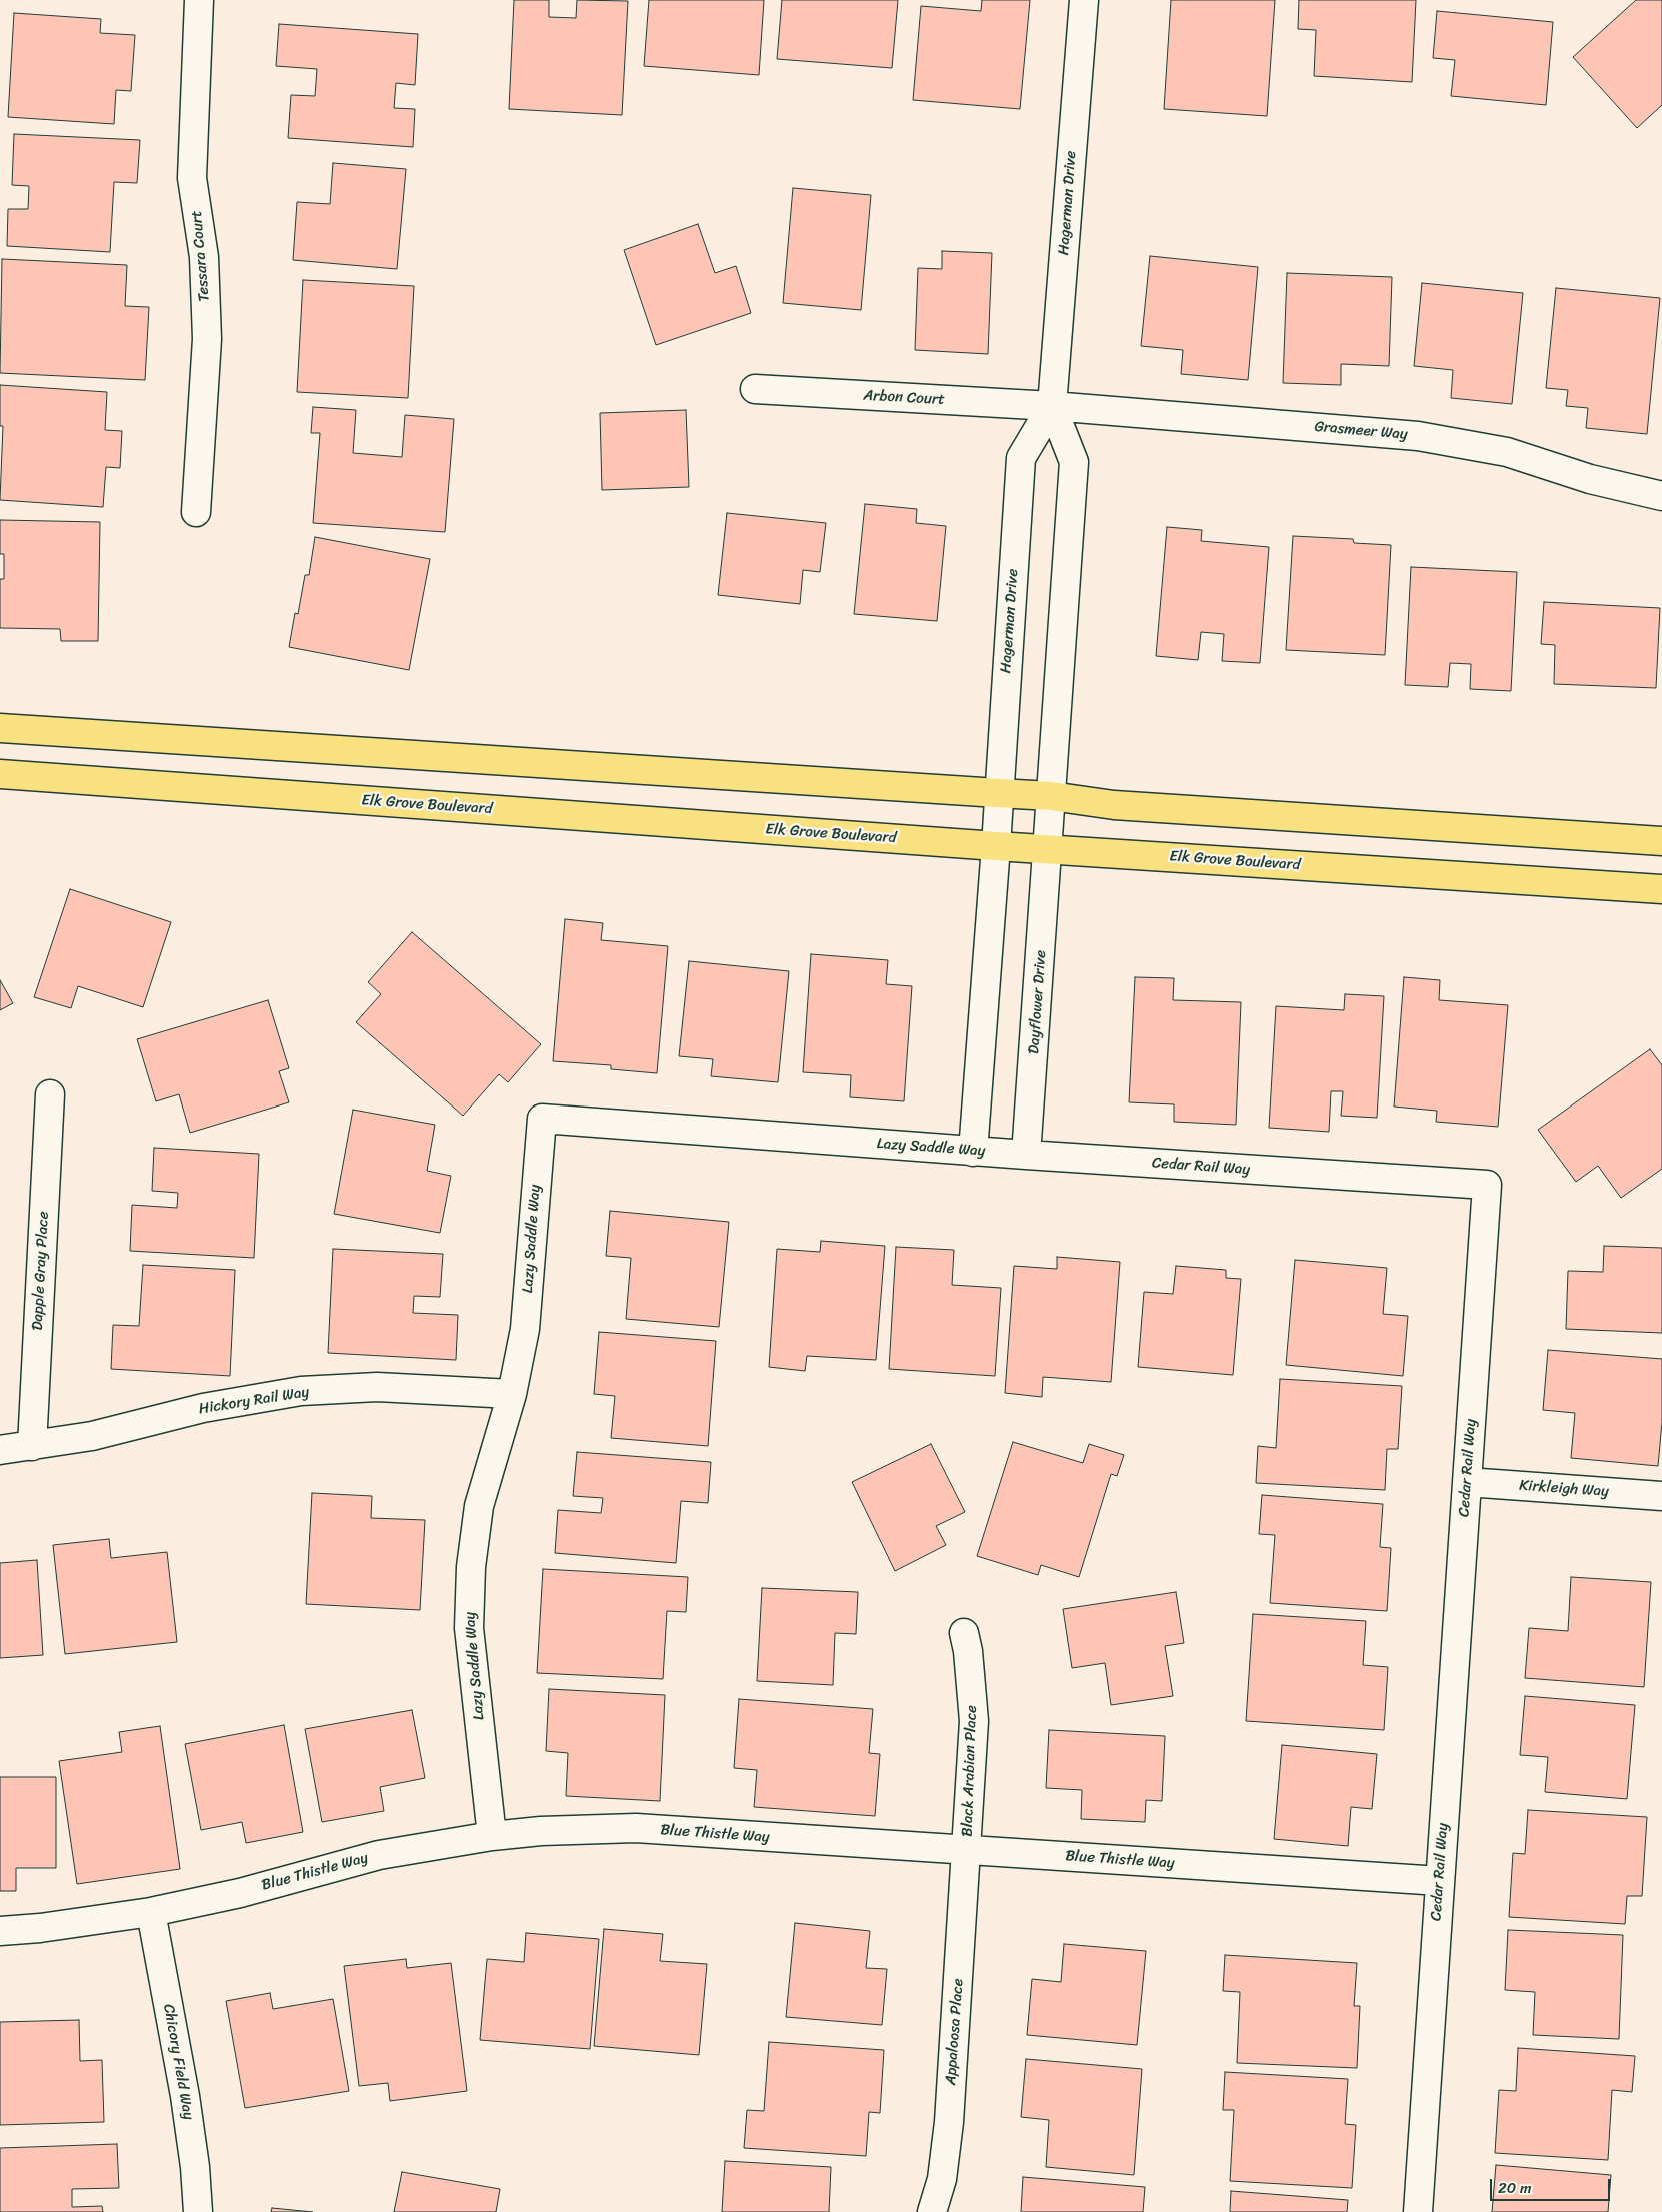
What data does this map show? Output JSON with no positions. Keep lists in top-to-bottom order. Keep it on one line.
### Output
{"streets":{"main road":["Elk Grove Boulevard"],"street":["Hagerman Drive","Tessara Court","Arbon Court","Grasmeer Way","Dayflower Drive","Lazy Saddle Way","Cedar Rail Way","Dapple Gray Place","Hickory Rail Way","Kirkleigh Way","Black Arabian Place","Blue Thistle Way","Appaloosa Place","Chicory Field Way"]},"crossings":[["Hagerman Drive","Arbon Court"],["Hagerman Drive","Grasmeer Way"],["Hagerman Drive","Elk Grove Boulevard"],["Hagerman Drive","Dayflower Drive"],["Arbon Court","Grasmeer Way"],["Elk Grove Boulevard","Dayflower Drive"],["Dayflower Drive","Lazy Saddle Way"],["Dayflower Drive","Cedar Rail Way"],["Lazy Saddle Way","Cedar Rail Way"],["Lazy Saddle Way","Hickory Rail Way"],["Lazy Saddle Way","Blue Thistle Way"],["Cedar Rail Way","Kirkleigh Way"],["Cedar Rail Way","Blue Thistle Way"],["Dapple Gray Place","Hickory Rail Way"],["Black Arabian Place","Blue Thistle Way"],["Black Arabian Place","Appaloosa Place"],["Blue Thistle Way","Appaloosa Place"],["Blue Thistle Way","Chicory Field Way"]],"scale_bar":"20 m"}
